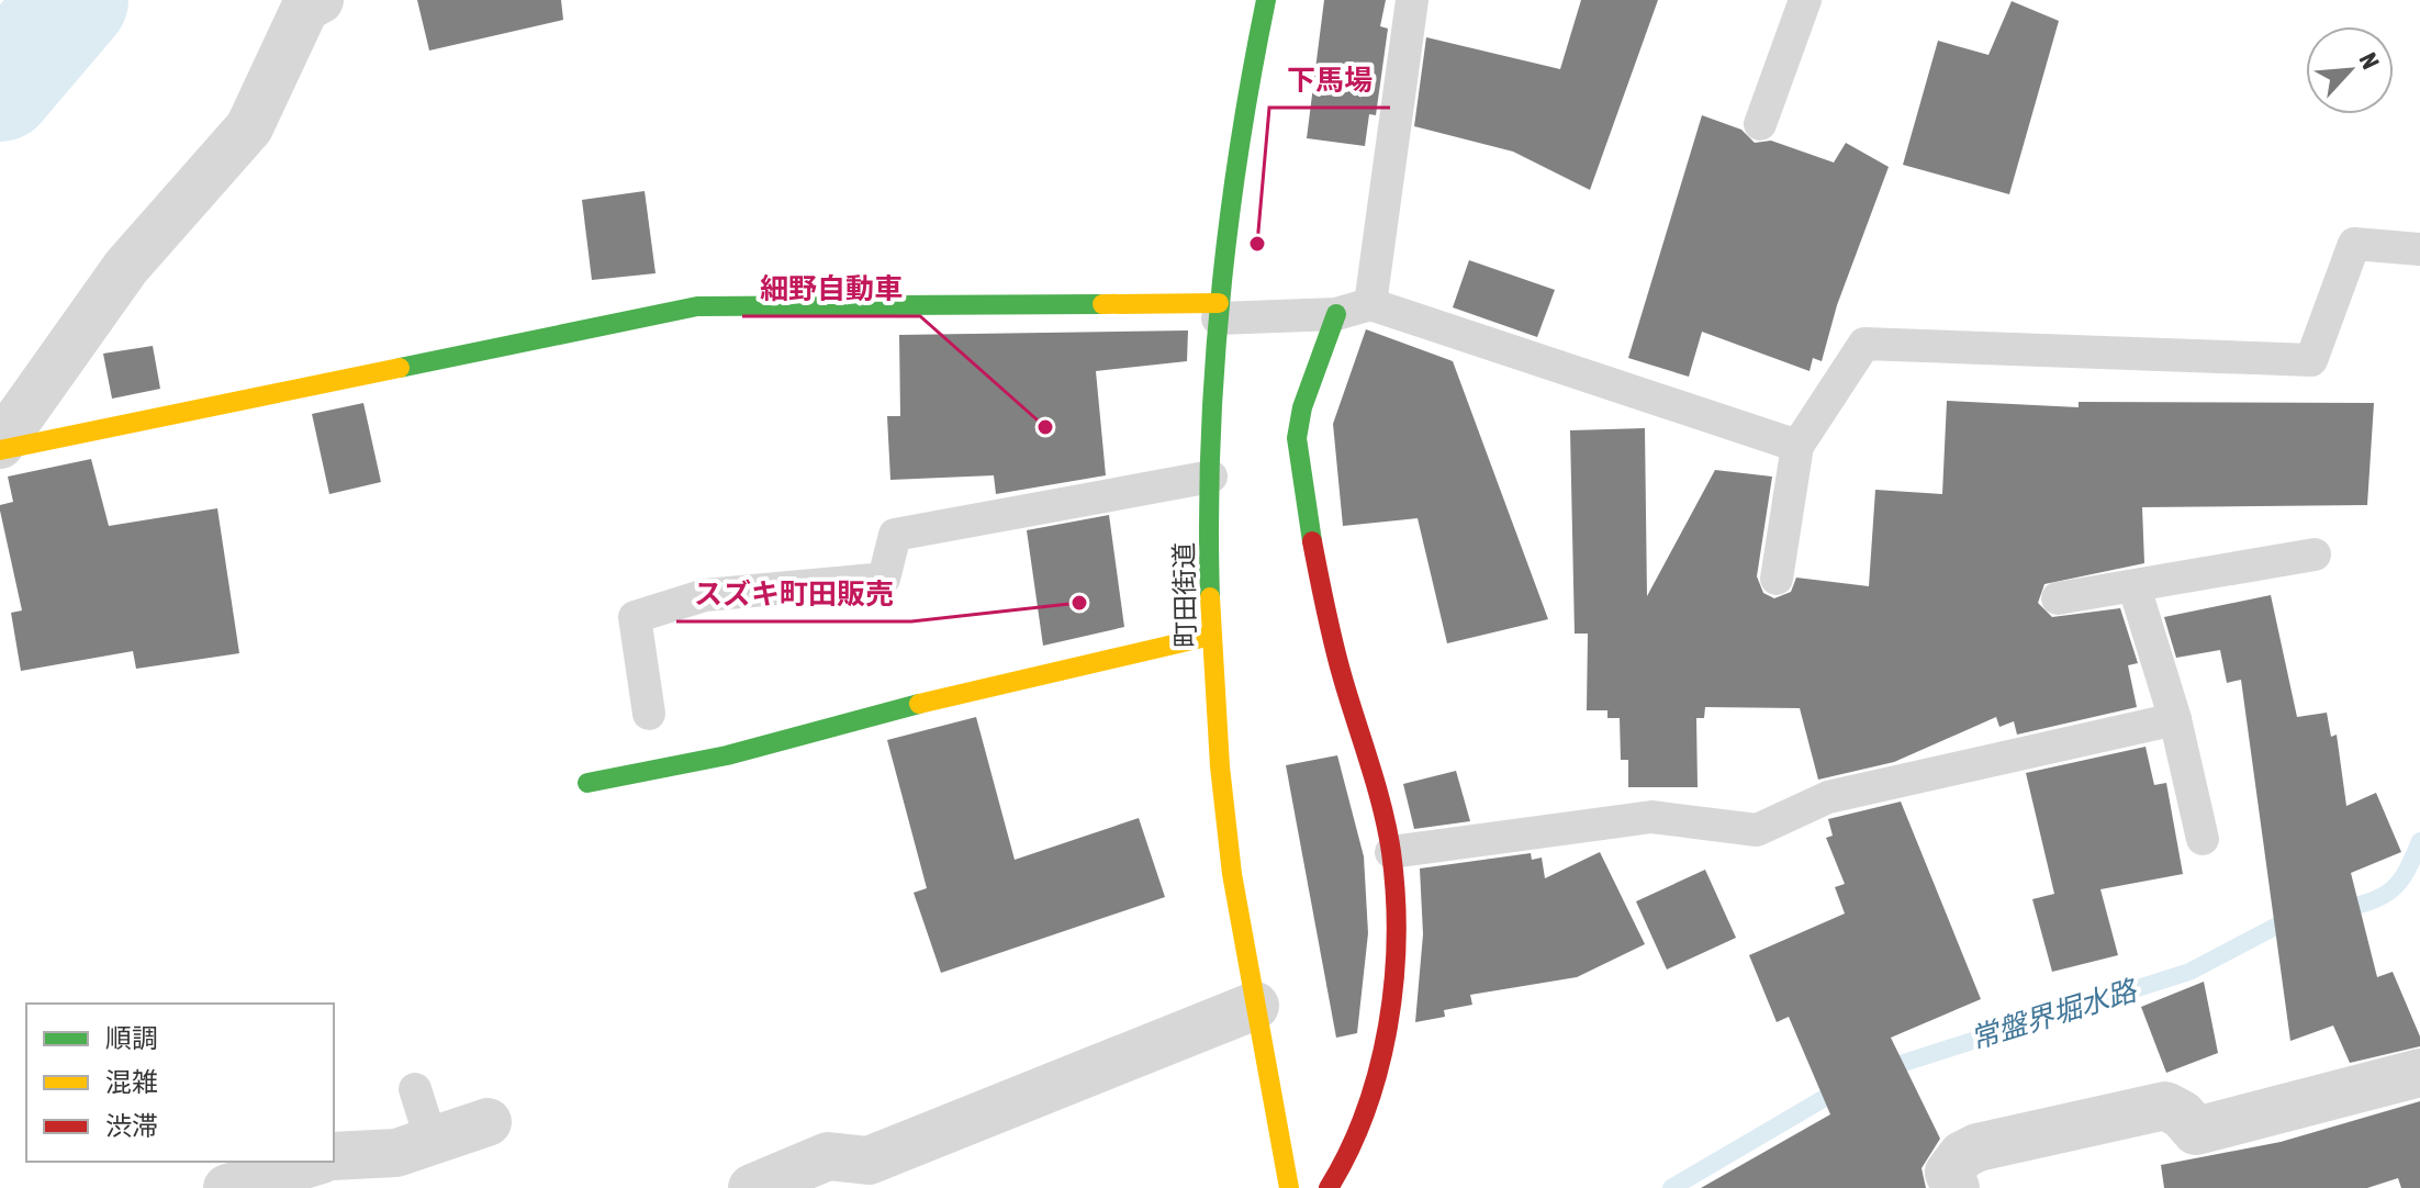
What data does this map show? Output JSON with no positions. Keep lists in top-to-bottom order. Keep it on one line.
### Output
{"streets":{"street":["町田街道"]},"water":["常盤界堀水路"],"places":["下馬場","細野自動車","スズキ町田販売"],"legend":["順調","混雑","渋滞"],"north":"top right"}
